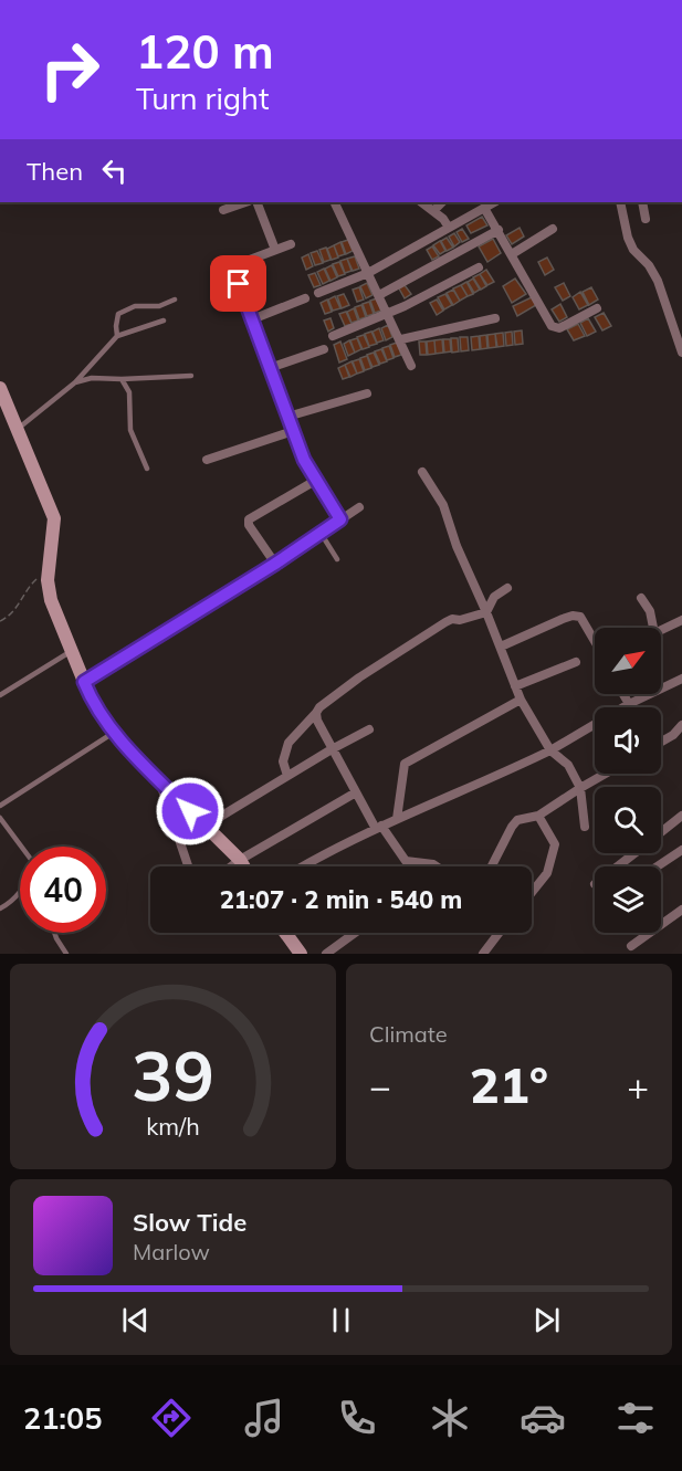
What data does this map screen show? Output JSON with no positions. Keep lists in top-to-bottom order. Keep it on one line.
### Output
{"north":"top right","page":{"turn":["120 m","Turn right"],"then":"Then","limit":"40","trip":"21:07 · 2 min · 540 m","tile":"Climate","heat":["−","21°","+"],"song":["Slow Tide","Marlow"],"tabs":"21:05","gauge":["39","km/h"]}}
